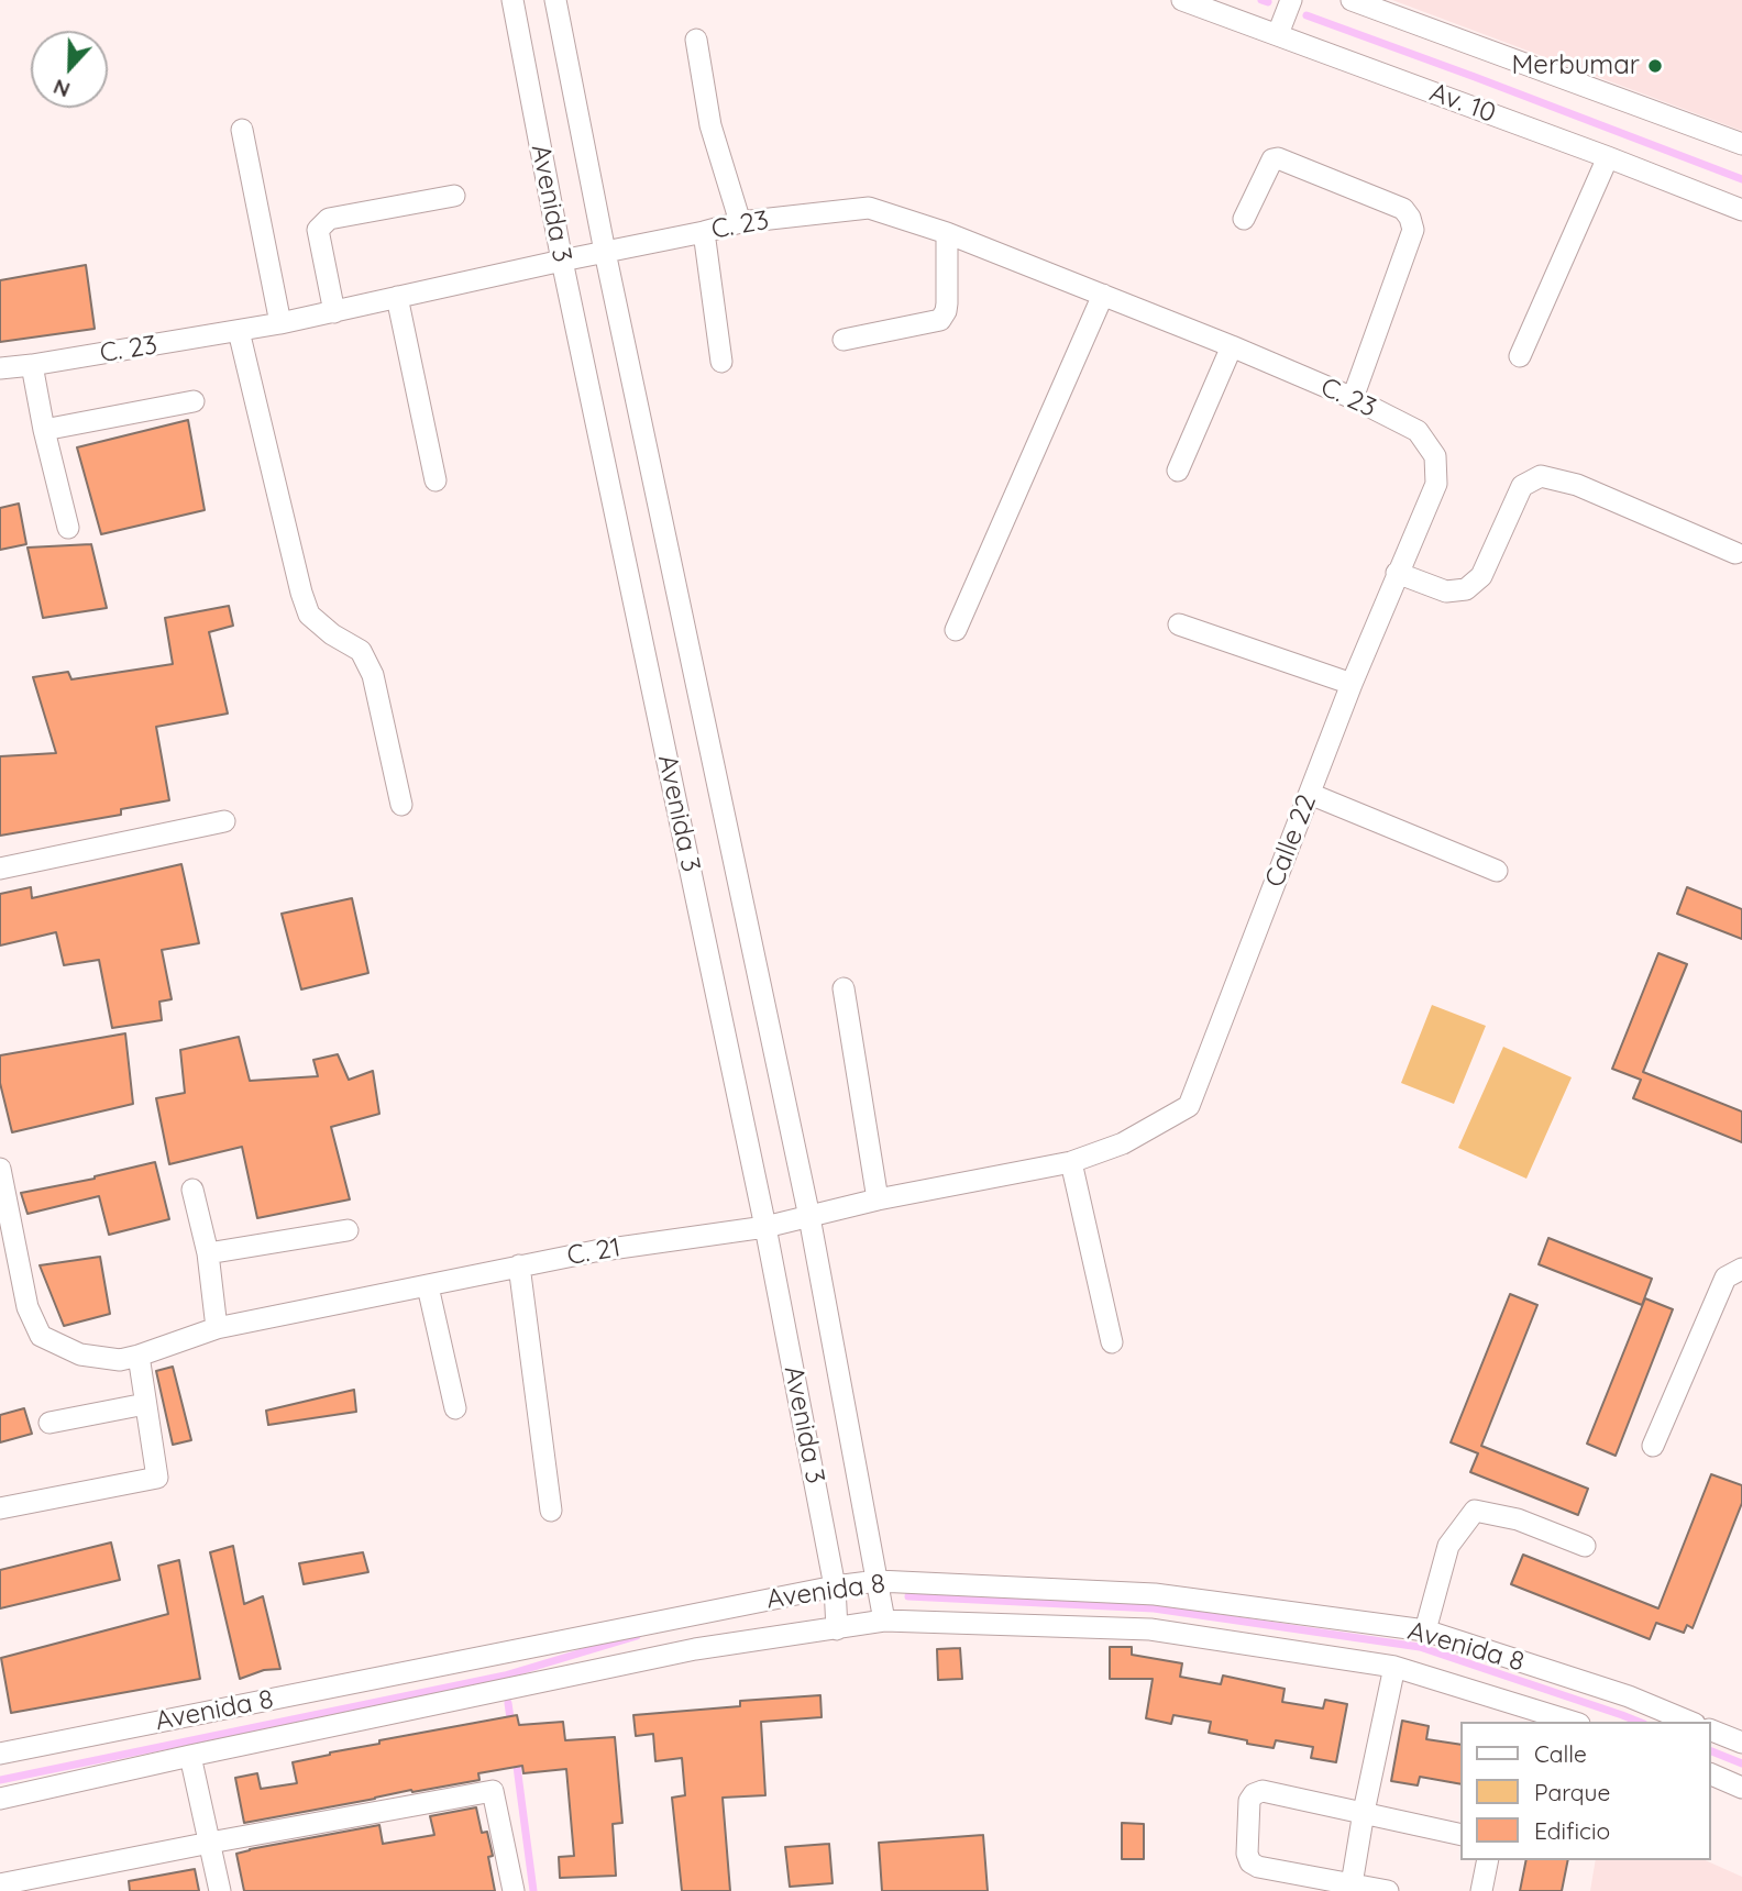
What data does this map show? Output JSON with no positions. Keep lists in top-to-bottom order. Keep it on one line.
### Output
{"streets":{"street":["Av. 10","Avenida 3","C. 23","Calle 22","C. 21","Avenida 8"]},"crossings":[["Avenida 3","C. 23"],["Avenida 3","C. 21"],["Avenida 3","Avenida 8"],["C. 23","Calle 22"],["Calle 22","C. 21"]],"places":["Merbumar"],"legend":["Calle","Parque","Edificio"],"north":"bottom"}
